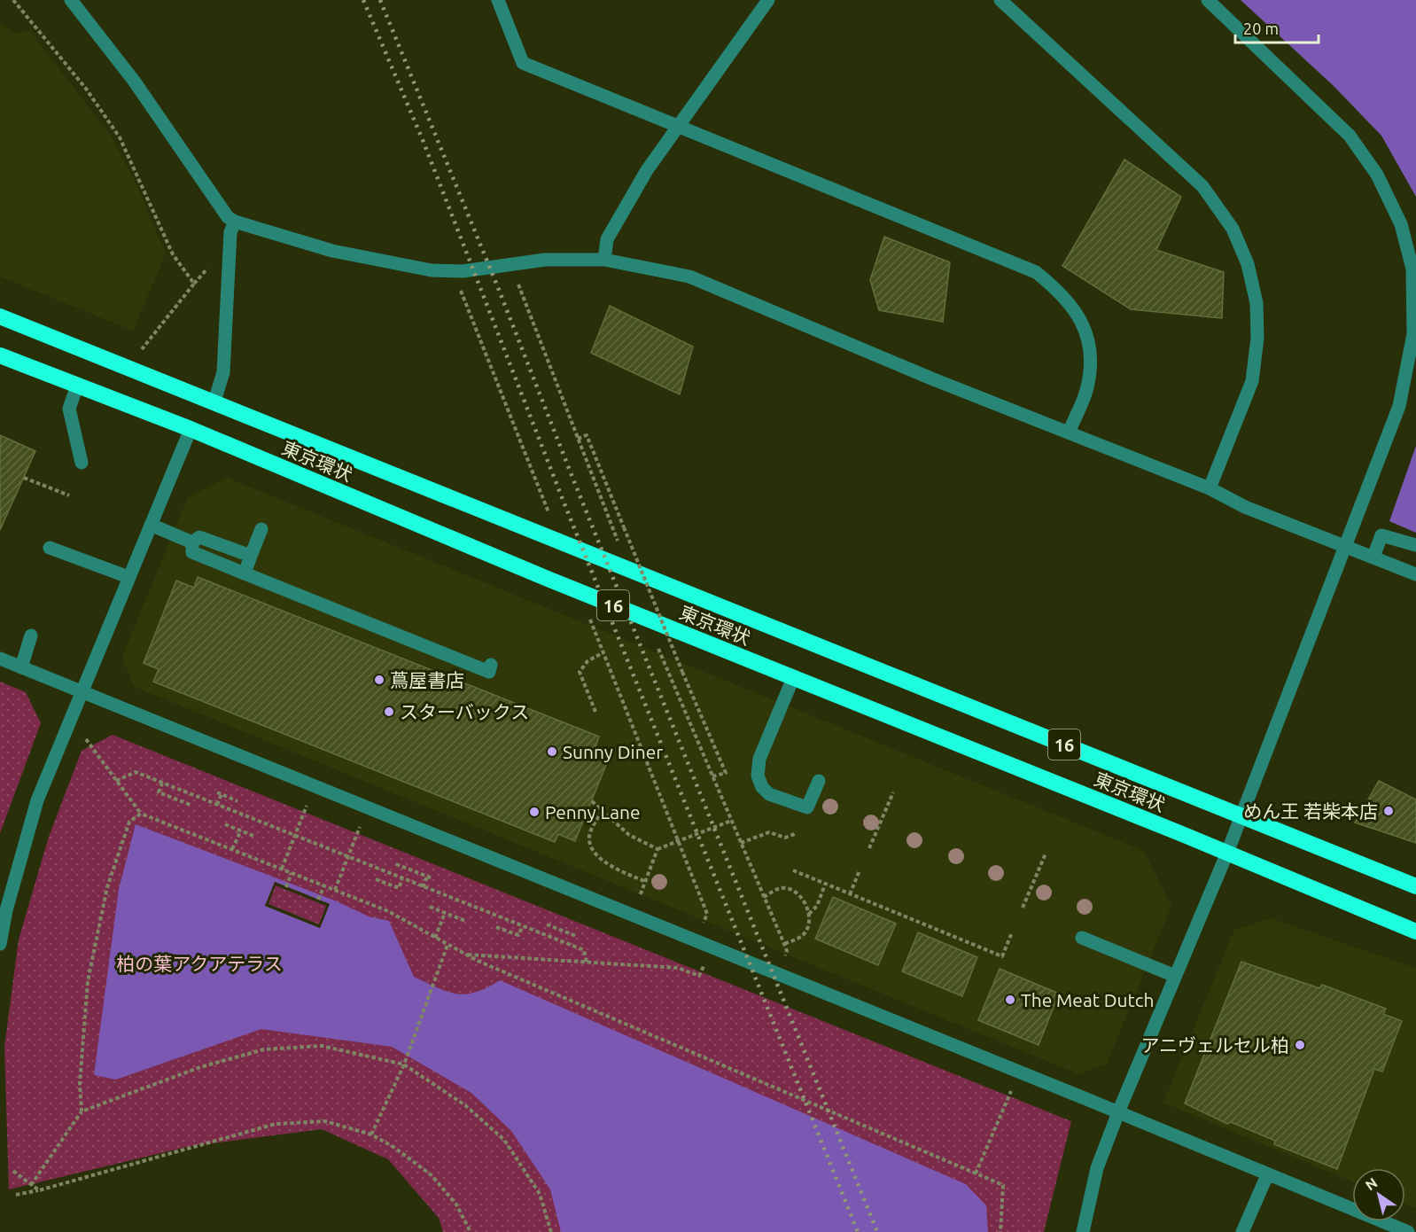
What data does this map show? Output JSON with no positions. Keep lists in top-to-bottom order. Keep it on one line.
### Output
{"streets":{"highway":["東京環状","16"]},"parks":["柏の葉アクアテラス"],"places":["蔦屋書店","スターバックス","Sunny Diner","めん王 若柴本店","Penny Lane","The Meat Dutch","アニヴェルセル柏"],"scale_bar":"20 m","north":"top left"}
